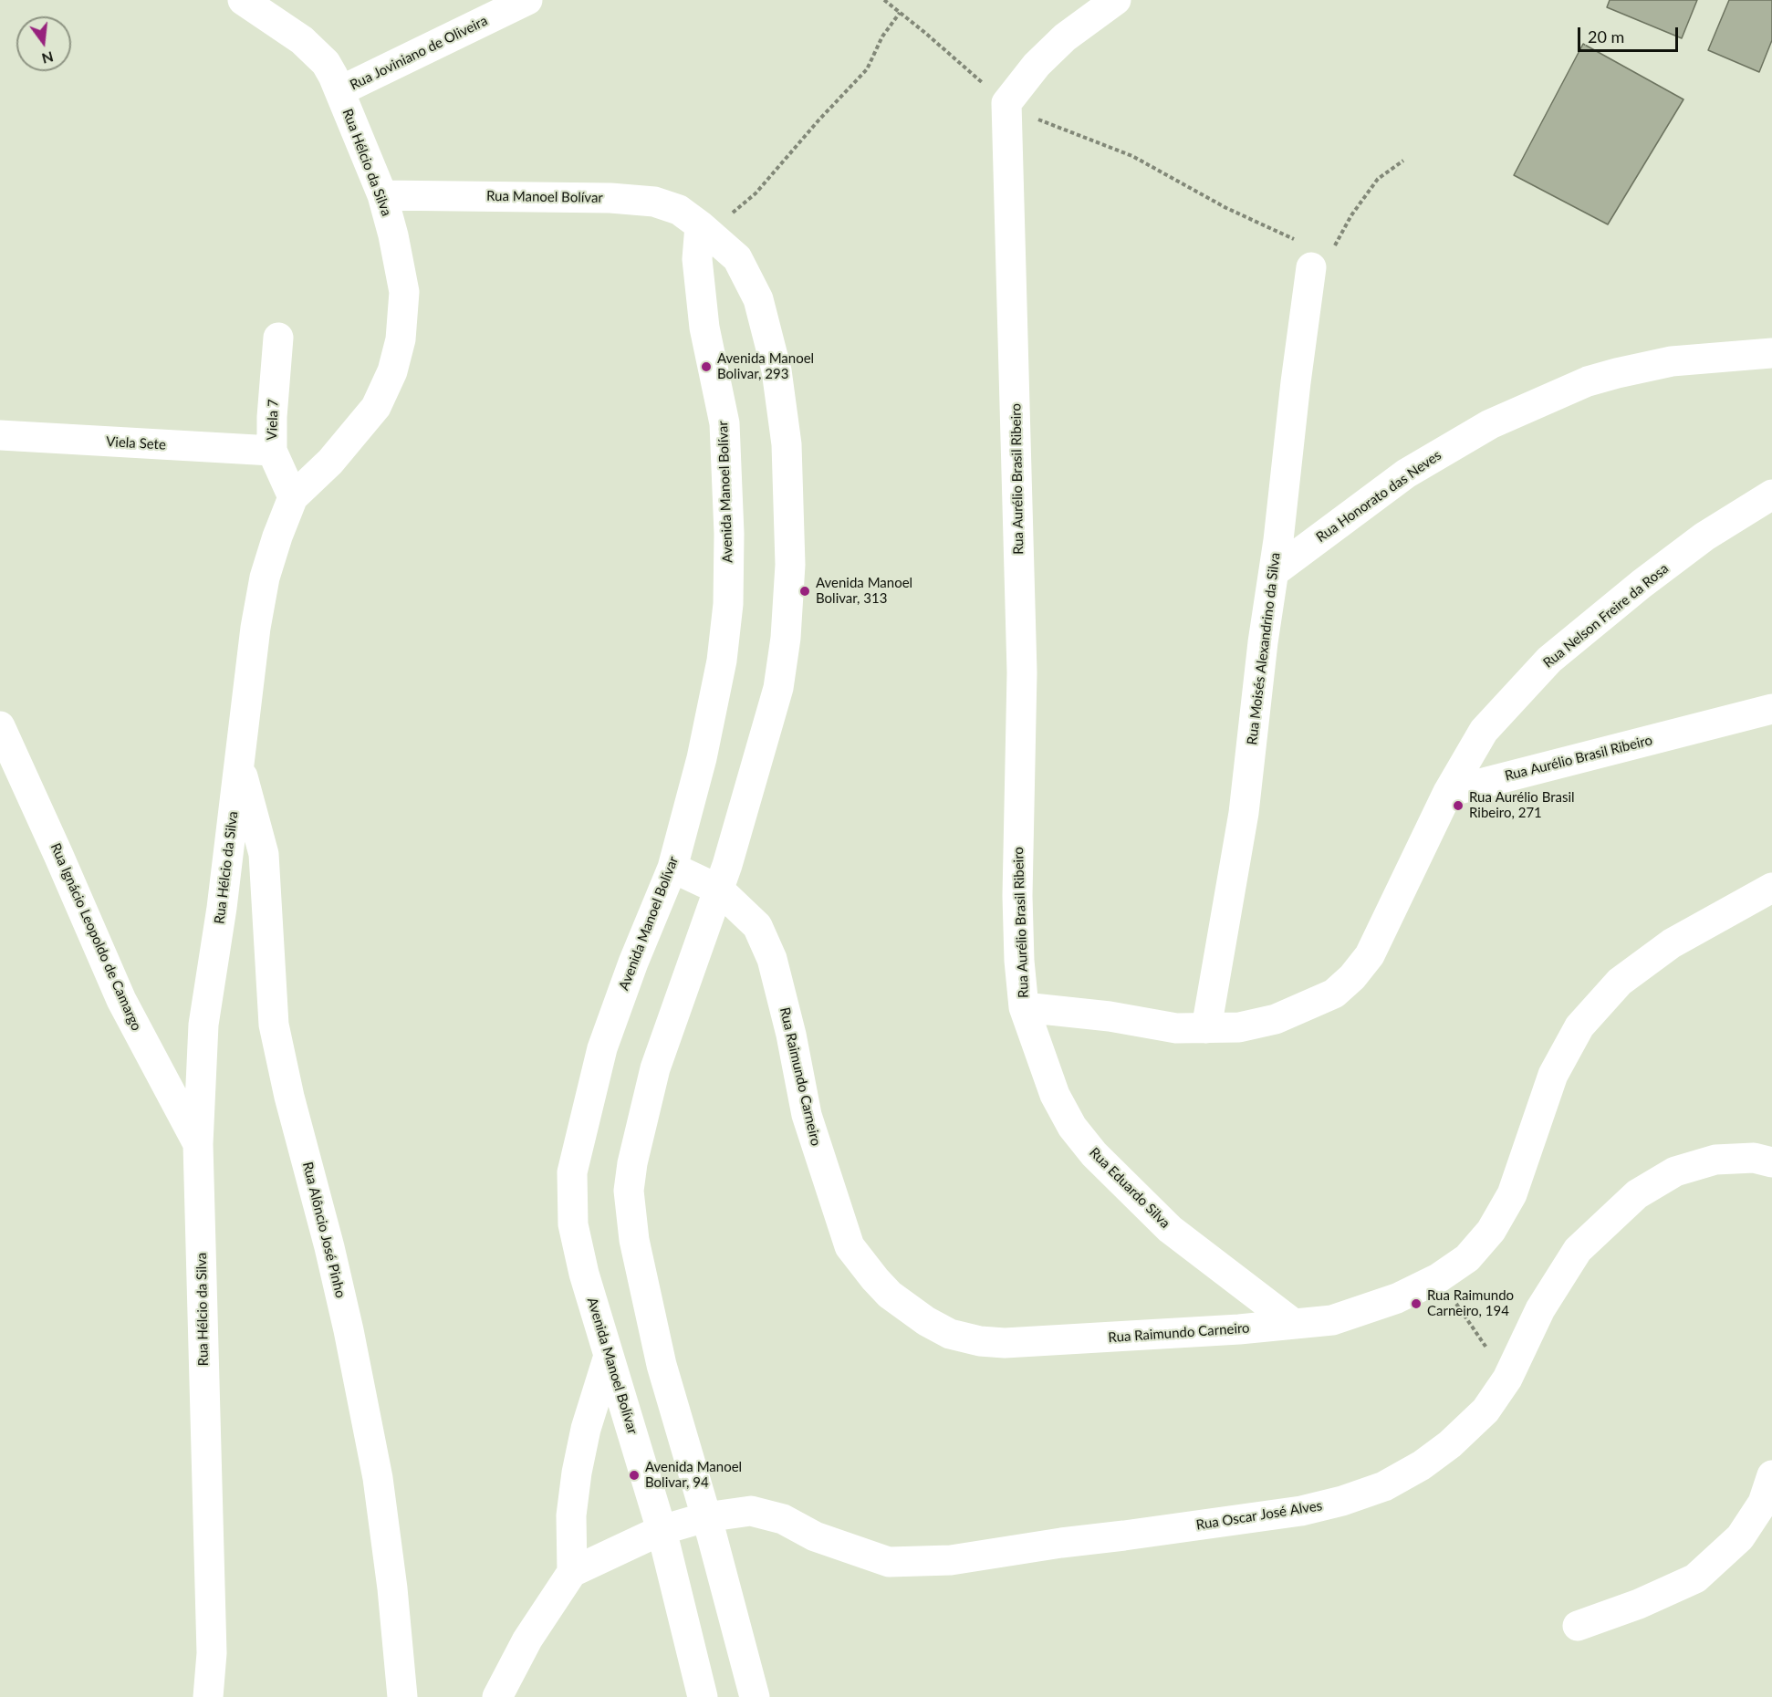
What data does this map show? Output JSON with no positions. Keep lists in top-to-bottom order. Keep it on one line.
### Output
{"streets":{"street":["Rua Joviniano de Oliveira","Rua Hélcio da Silva","Rua Manoel Bolívar","Viela 7","Viela Sete","Rua Aurélio Brasil Ribeiro","Avenida Manoel Bolívar","Rua Honorato das Neves","Rua Nelson Freire da Rosa","Rua Moisés Alexandrino da Silva","Rua Ignácio Leopoldo de Camargo","Rua Raimundo Carneiro","Rua Eduardo Silva","Rua Alôncio José Pinho","Rua Oscar José Alves"]},"crossings":[["Rua Joviniano de Oliveira","Rua Hélcio da Silva"],["Rua Hélcio da Silva","Rua Manoel Bolívar"],["Rua Hélcio da Silva","Viela 7"],["Rua Hélcio da Silva","Rua Ignácio Leopoldo de Camargo"],["Rua Hélcio da Silva","Rua Alôncio José Pinho"],["Rua Manoel Bolívar","Avenida Manoel Bolívar"],["Viela 7","Viela Sete"],["Rua Aurélio Brasil Ribeiro","Rua Nelson Freire da Rosa"],["Rua Aurélio Brasil Ribeiro","Rua Moisés Alexandrino da Silva"],["Rua Aurélio Brasil Ribeiro","Rua Eduardo Silva"],["Avenida Manoel Bolívar","Rua Raimundo Carneiro"],["Avenida Manoel Bolívar","Rua Oscar José Alves"],["Rua Honorato das Neves","Rua Moisés Alexandrino da Silva"],["Rua Raimundo Carneiro","Rua Eduardo Silva"]],"places":["Avenida Manoel Bolivar, 293","Avenida Manoel Bolivar, 313","Rua Aurélio Brasil Ribeiro, 271","Rua Raimundo Carneiro, 194","Avenida Manoel Bolivar, 94"],"scale_bar":"20 m","north":"bottom"}
